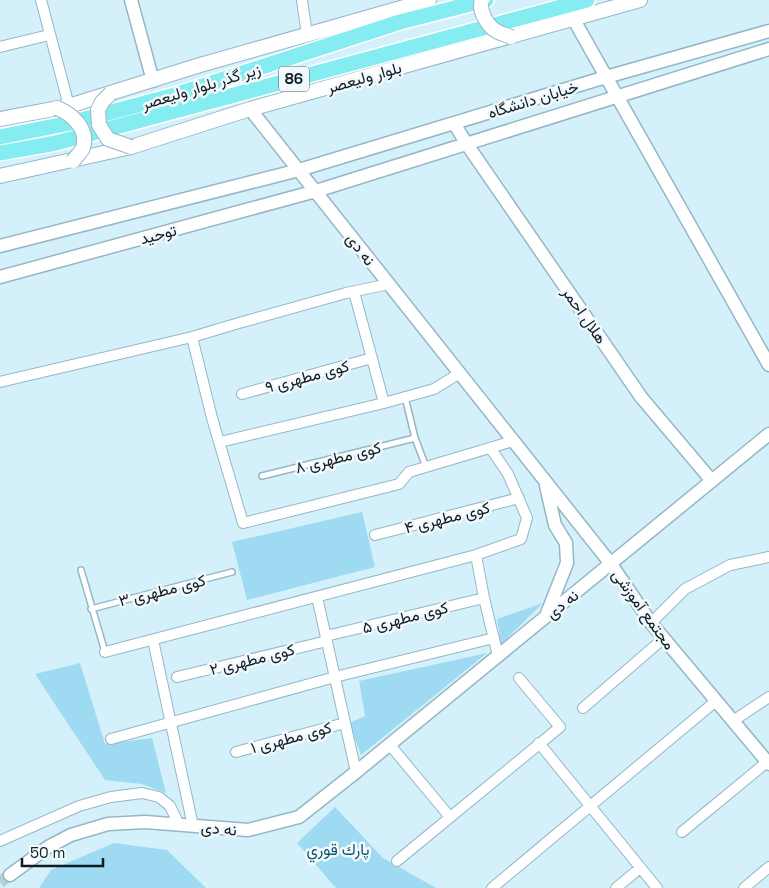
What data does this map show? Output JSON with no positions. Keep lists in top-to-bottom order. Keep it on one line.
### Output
{"streets":{"main road":["بلوار ولیعصر","86","زیر گذر بلوار ولیعصر"],"street":["خیابان دانشگاه","توحید","نه دی","هلال احمر","کوی مطهری ۹","کوی مطهری ۴","مجتمع آموزشی","کوی مطهری ۵","کوی مطهری ۲","کوی مطهری ۱"],"lane":["کوی مطهری ۸","کوی مطهری ۳"]},"crossings":[["بلوار ولیعصر","نه دی"],["خیابان دانشگاه","توحید"],["خیابان دانشگاه","نه دی"],["خیابان دانشگاه","هلال احمر"],["توحید","نه دی"],["نه دی","مجتمع آموزشی"],["هلال احمر","مجتمع آموزشی"],["کوی مطهری ۵","کوی مطهری ۲"]],"parks":["پارك قوري"],"scale_bar":"50 m"}
